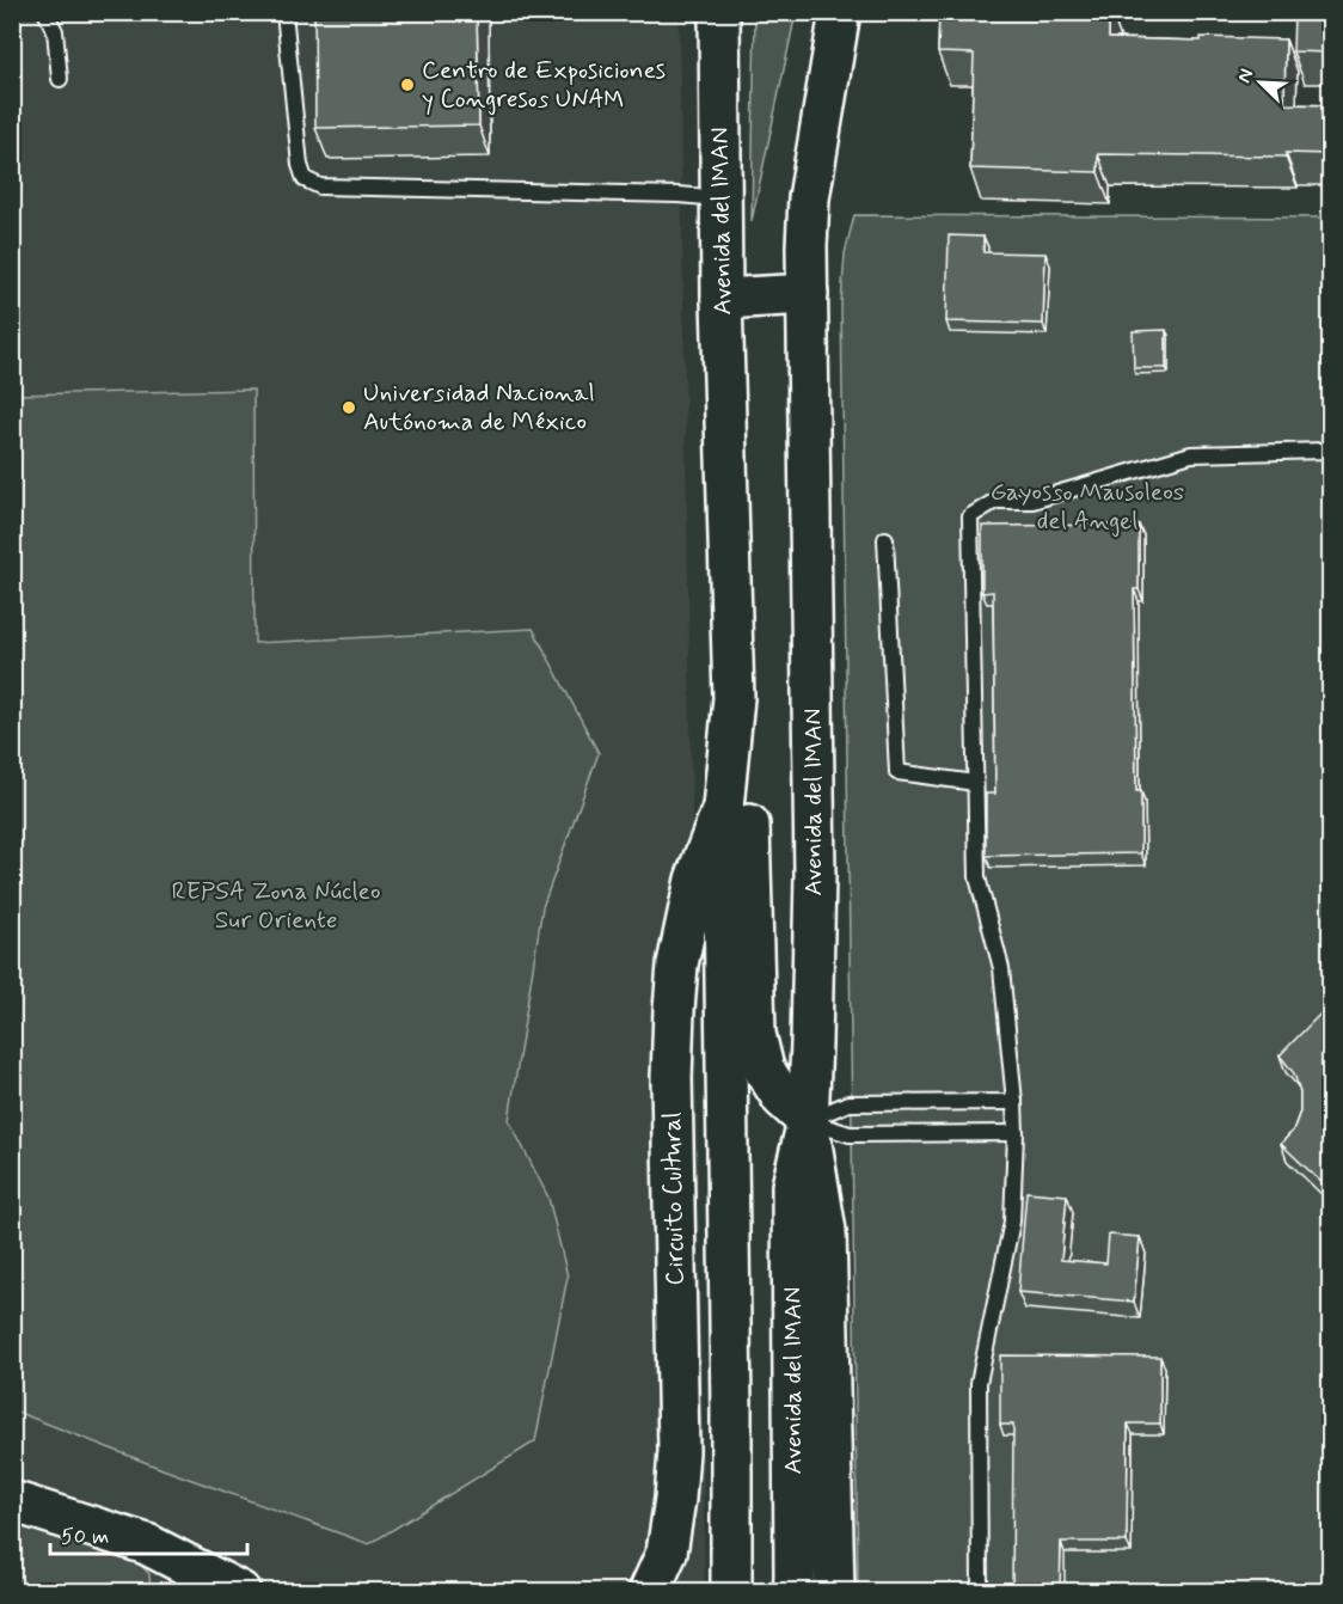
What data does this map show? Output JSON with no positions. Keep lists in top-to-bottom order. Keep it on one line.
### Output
{"streets":{"main road":["Avenida del IMAN","Circuito Cultural"]},"crossings":[["Avenida del IMAN","Circuito Cultural"]],"parks":["Gayosso Mausoleos del Angel","REPSA Zona Núcleo Sur Oriente"],"places":["Centro de Exposiciones y Congresos UNAM","Universidad Nacional Autónoma de México"],"scale_bar":"50 m","north":"top left"}
